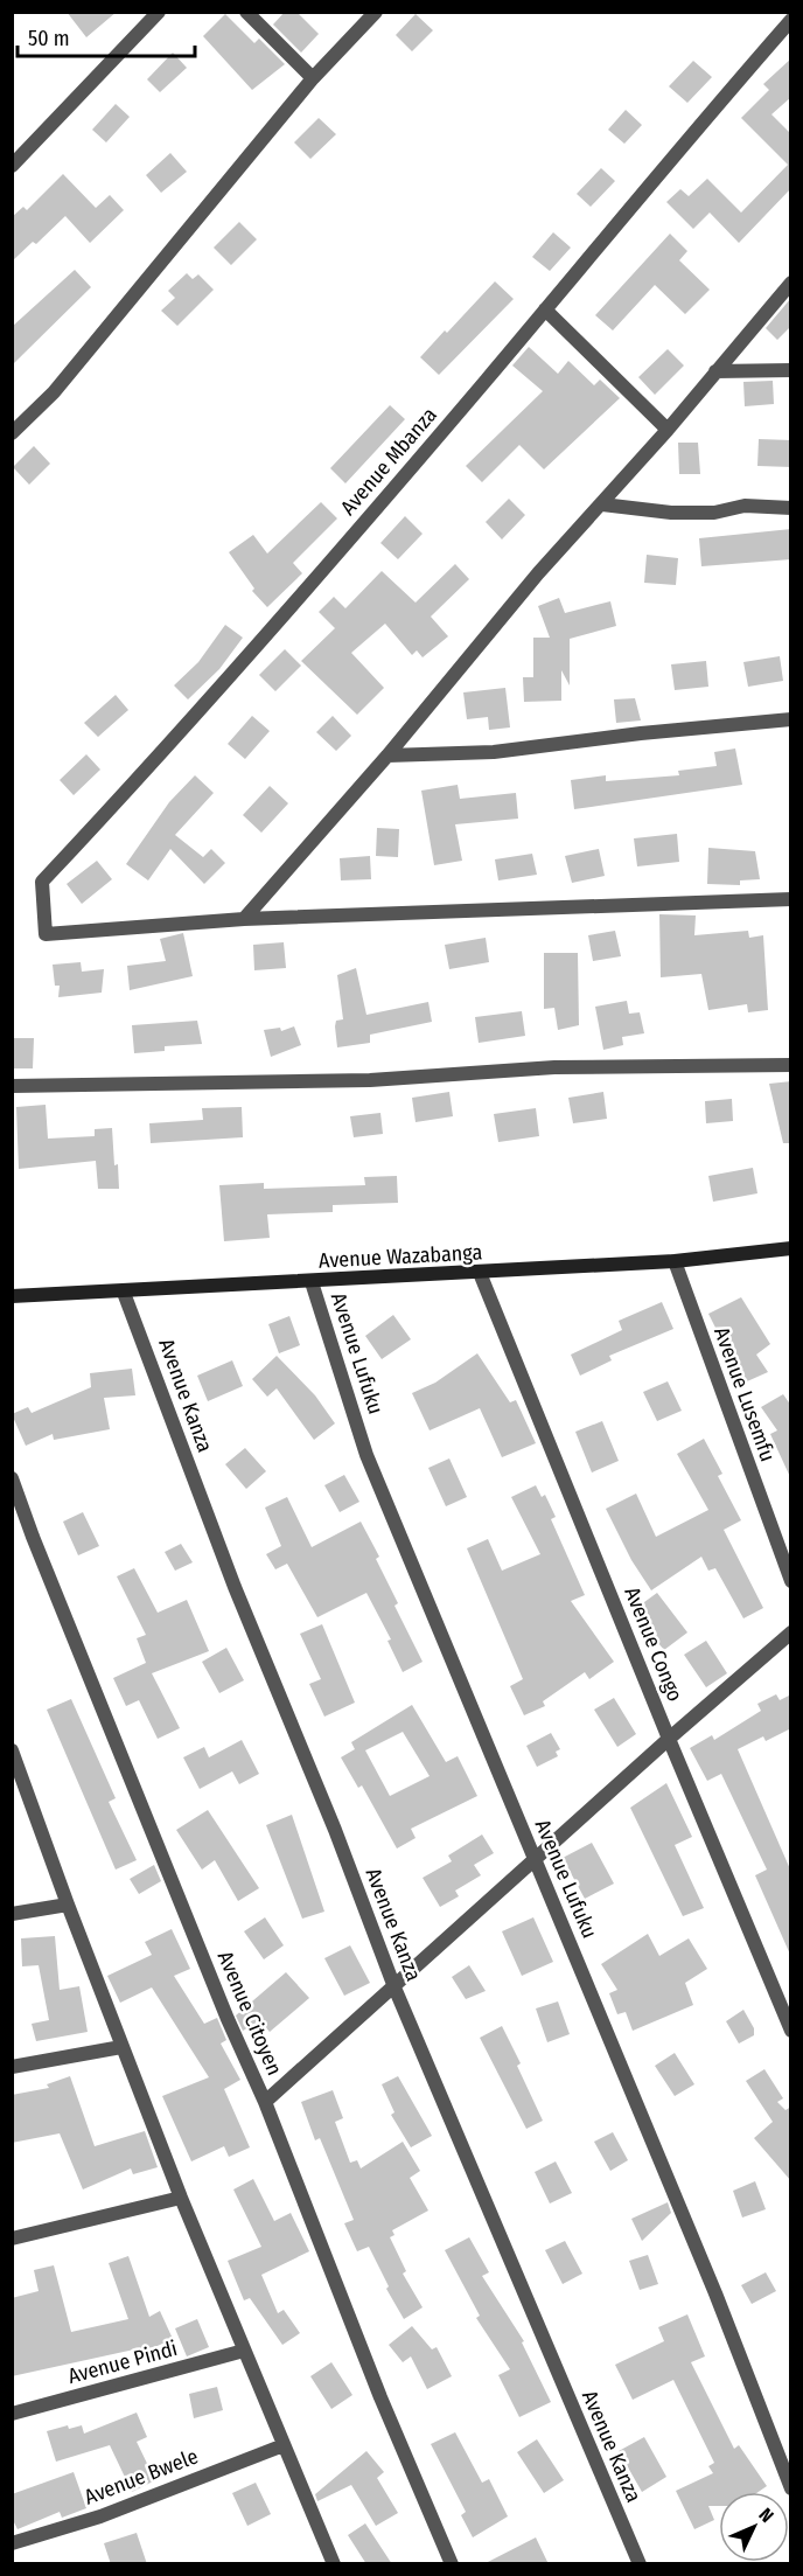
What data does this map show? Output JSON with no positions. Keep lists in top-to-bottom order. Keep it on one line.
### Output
{"streets":{"main road":["Avenue Wazabanga"],"street":["Avenue Mbanza","Avenue Lufuku","Avenue Lusemfu","Avenue Kanza","Avenue Congo","Avenue Citoyen","Avenue Pindi","Avenue Bwele"]},"crossings":[["Avenue Wazabanga","Avenue Lufuku"],["Avenue Wazabanga","Avenue Lusemfu"],["Avenue Wazabanga","Avenue Kanza"],["Avenue Wazabanga","Avenue Congo"]],"scale_bar":"50 m","north":"top right"}
